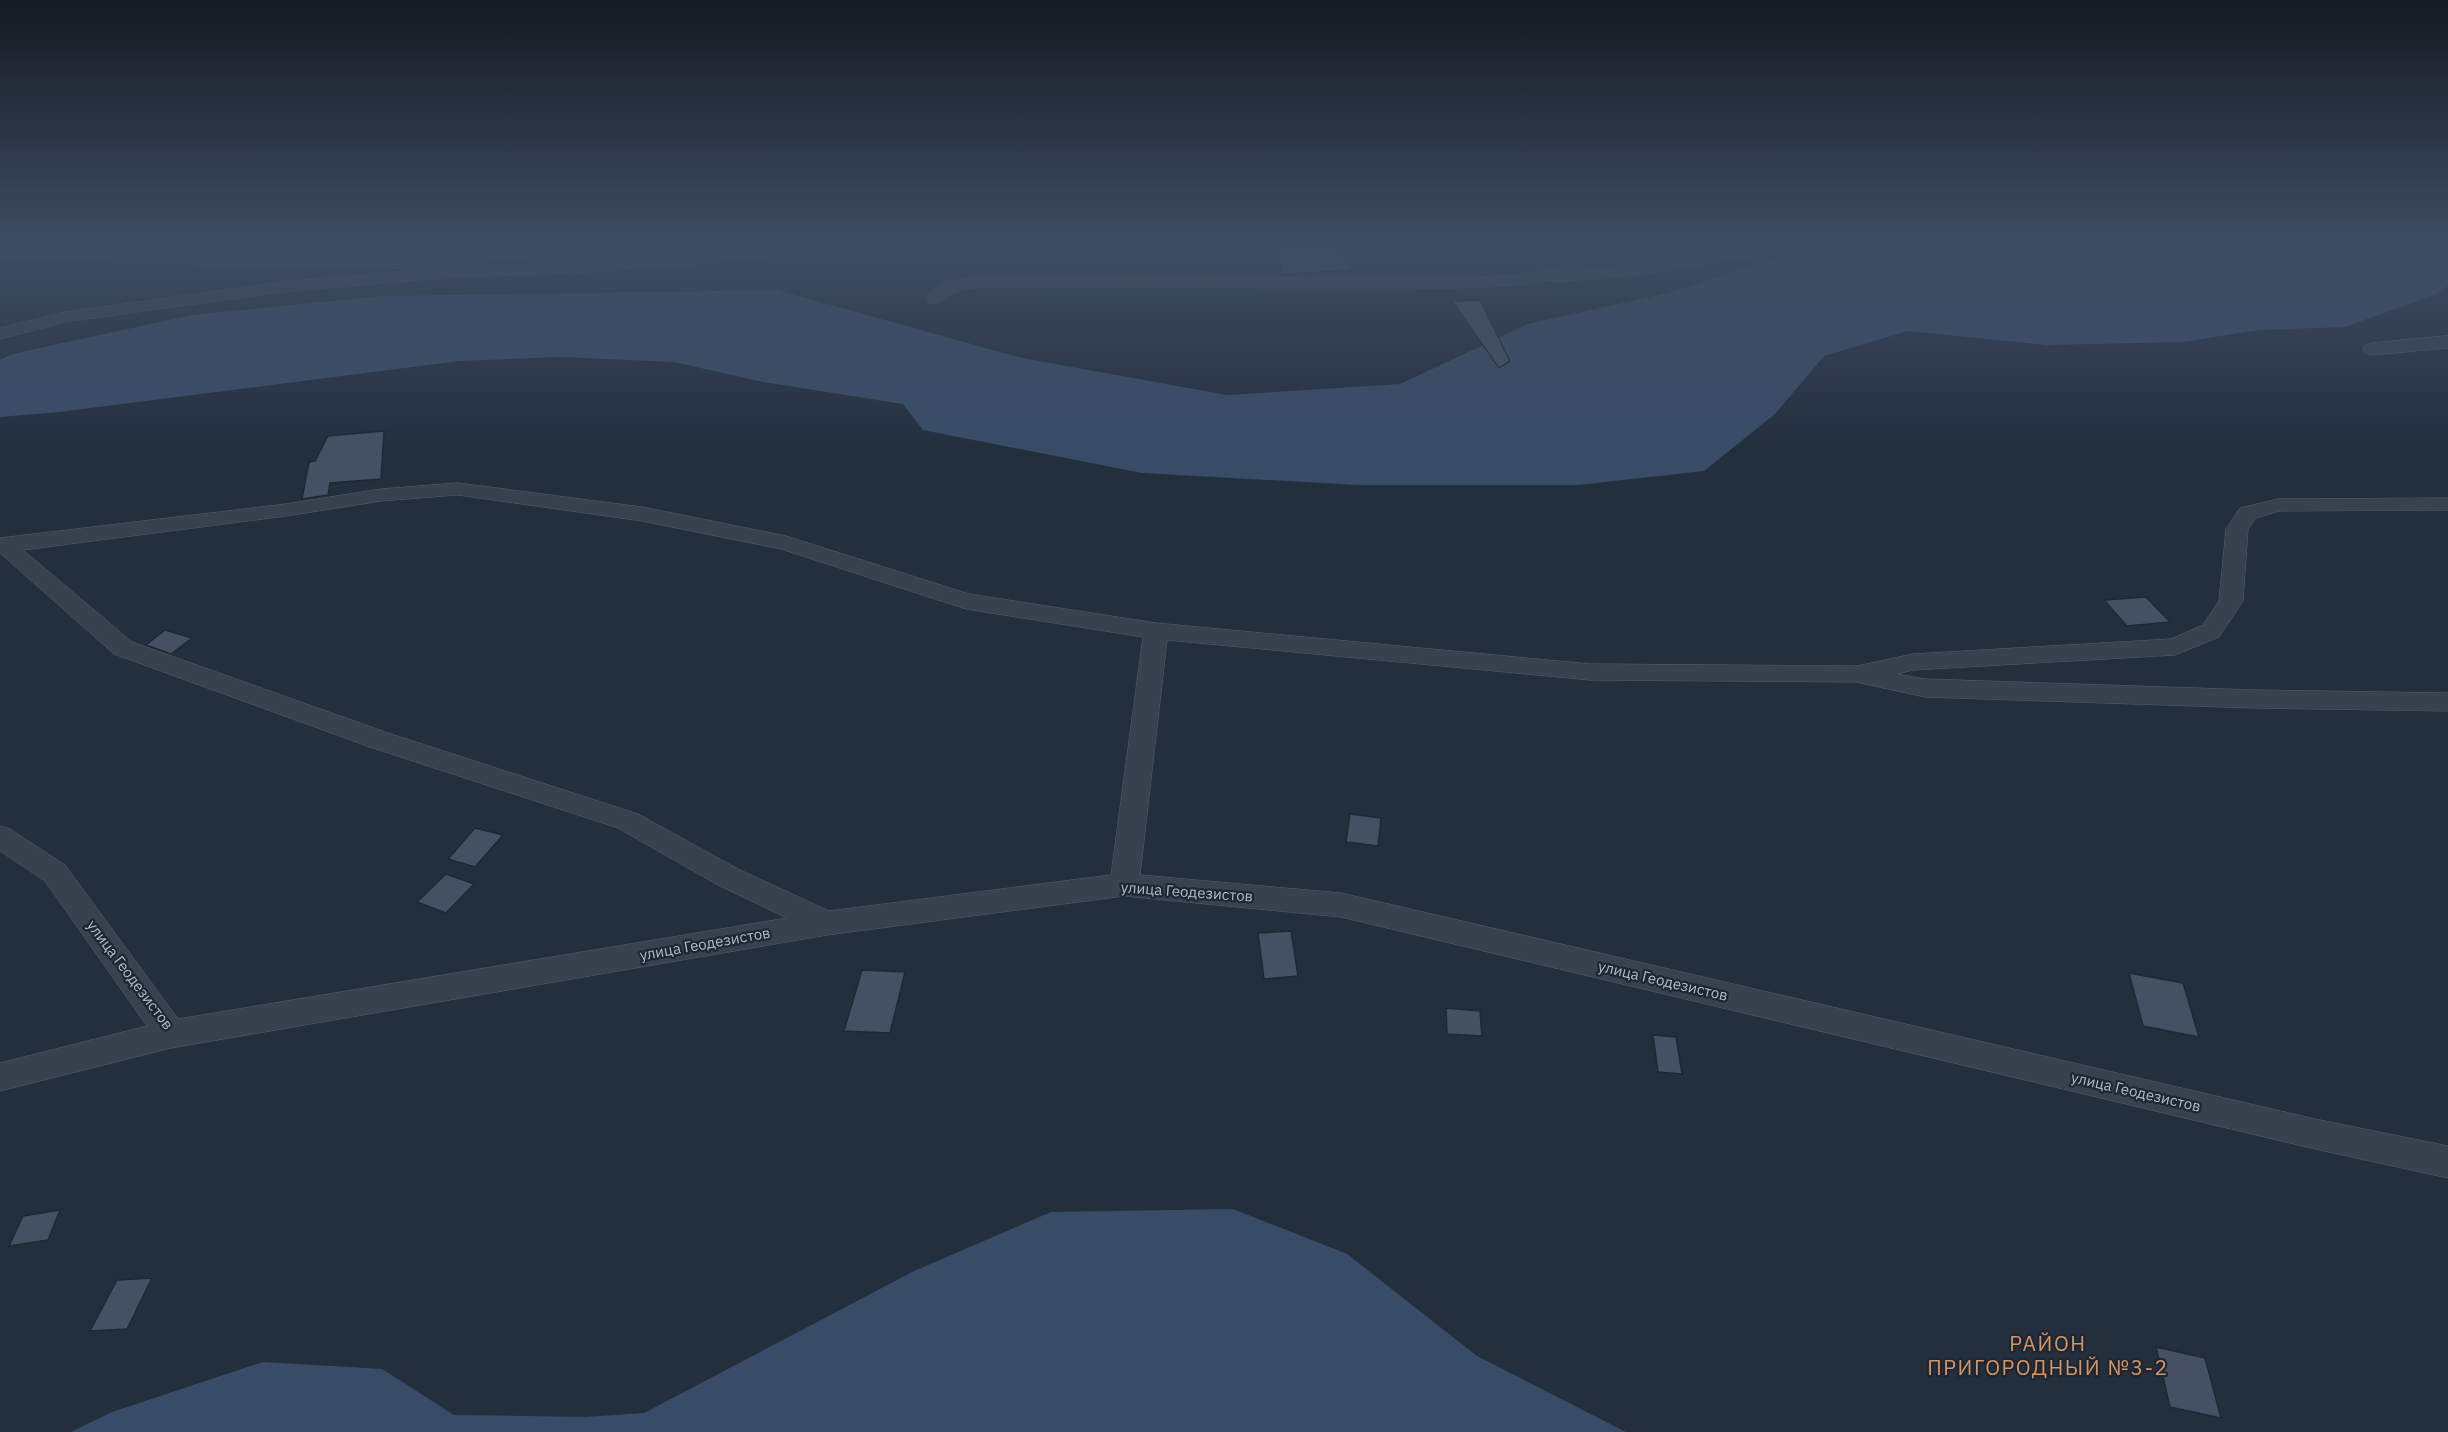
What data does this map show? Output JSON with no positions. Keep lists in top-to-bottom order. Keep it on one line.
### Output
{"streets":{"street":["улица Геодезистов"]},"districts":["РАЙОН ПРИГОРОДНЫЙ №3-2"]}
